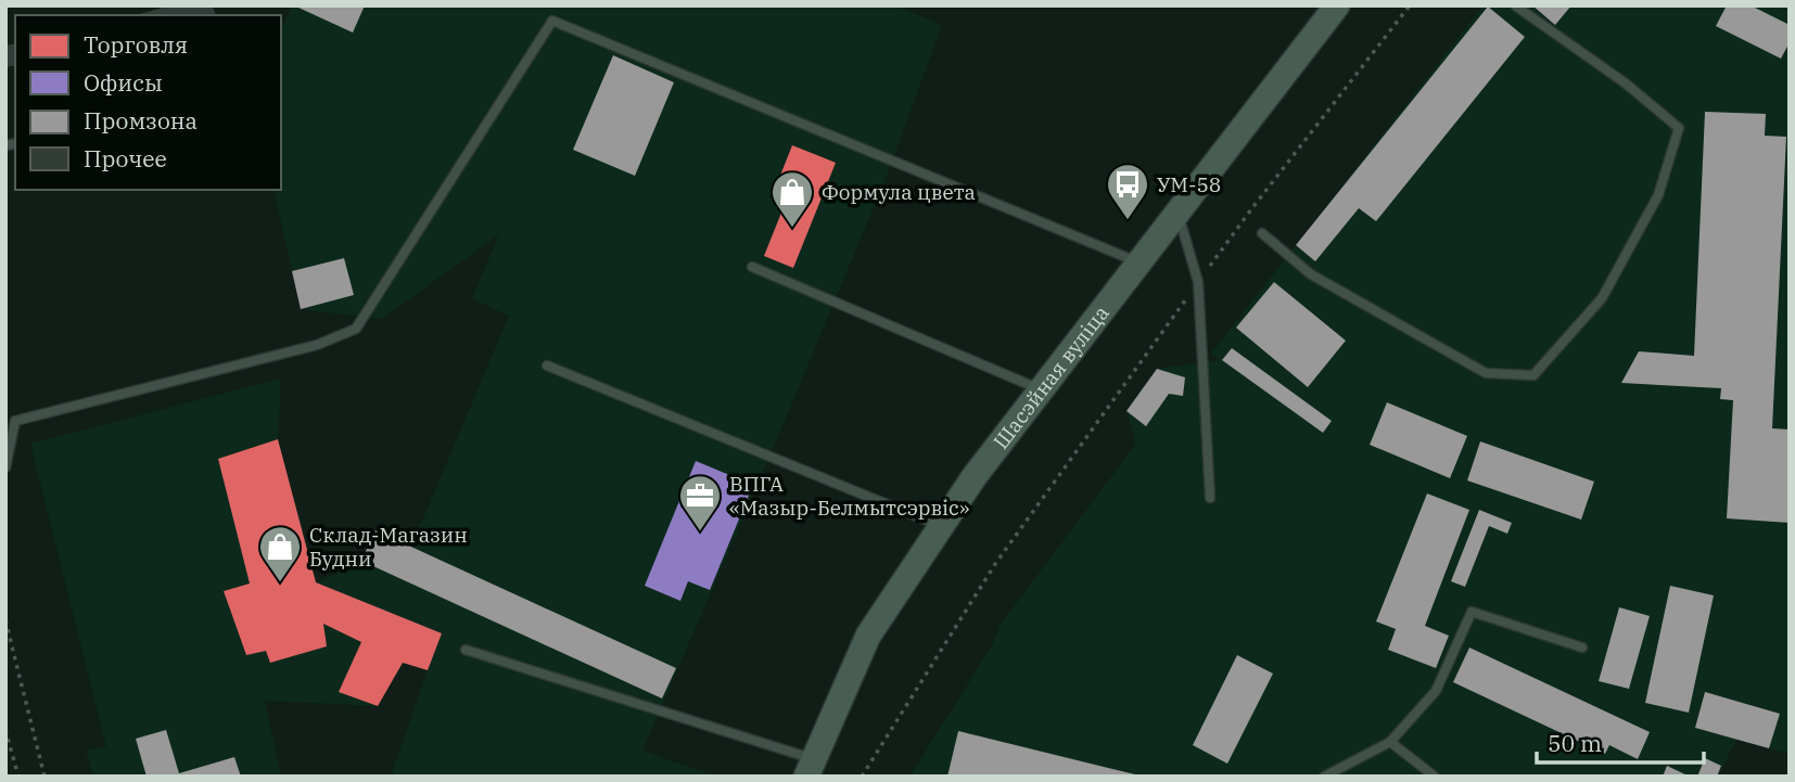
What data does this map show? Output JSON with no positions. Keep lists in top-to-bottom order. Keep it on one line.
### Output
{"streets":{"main road":["Шасэйная вуліца"]},"places":{"bus stop":["УМ-58"],"shop":["Формула цвета","Склад-Магазин Будни"],"office":["ВПГА «Мазыр-Белмытсэрвіс»"]},"legend":["Торговля","Офисы","Промзона","Прочее"],"scale_bar":"50 m"}
